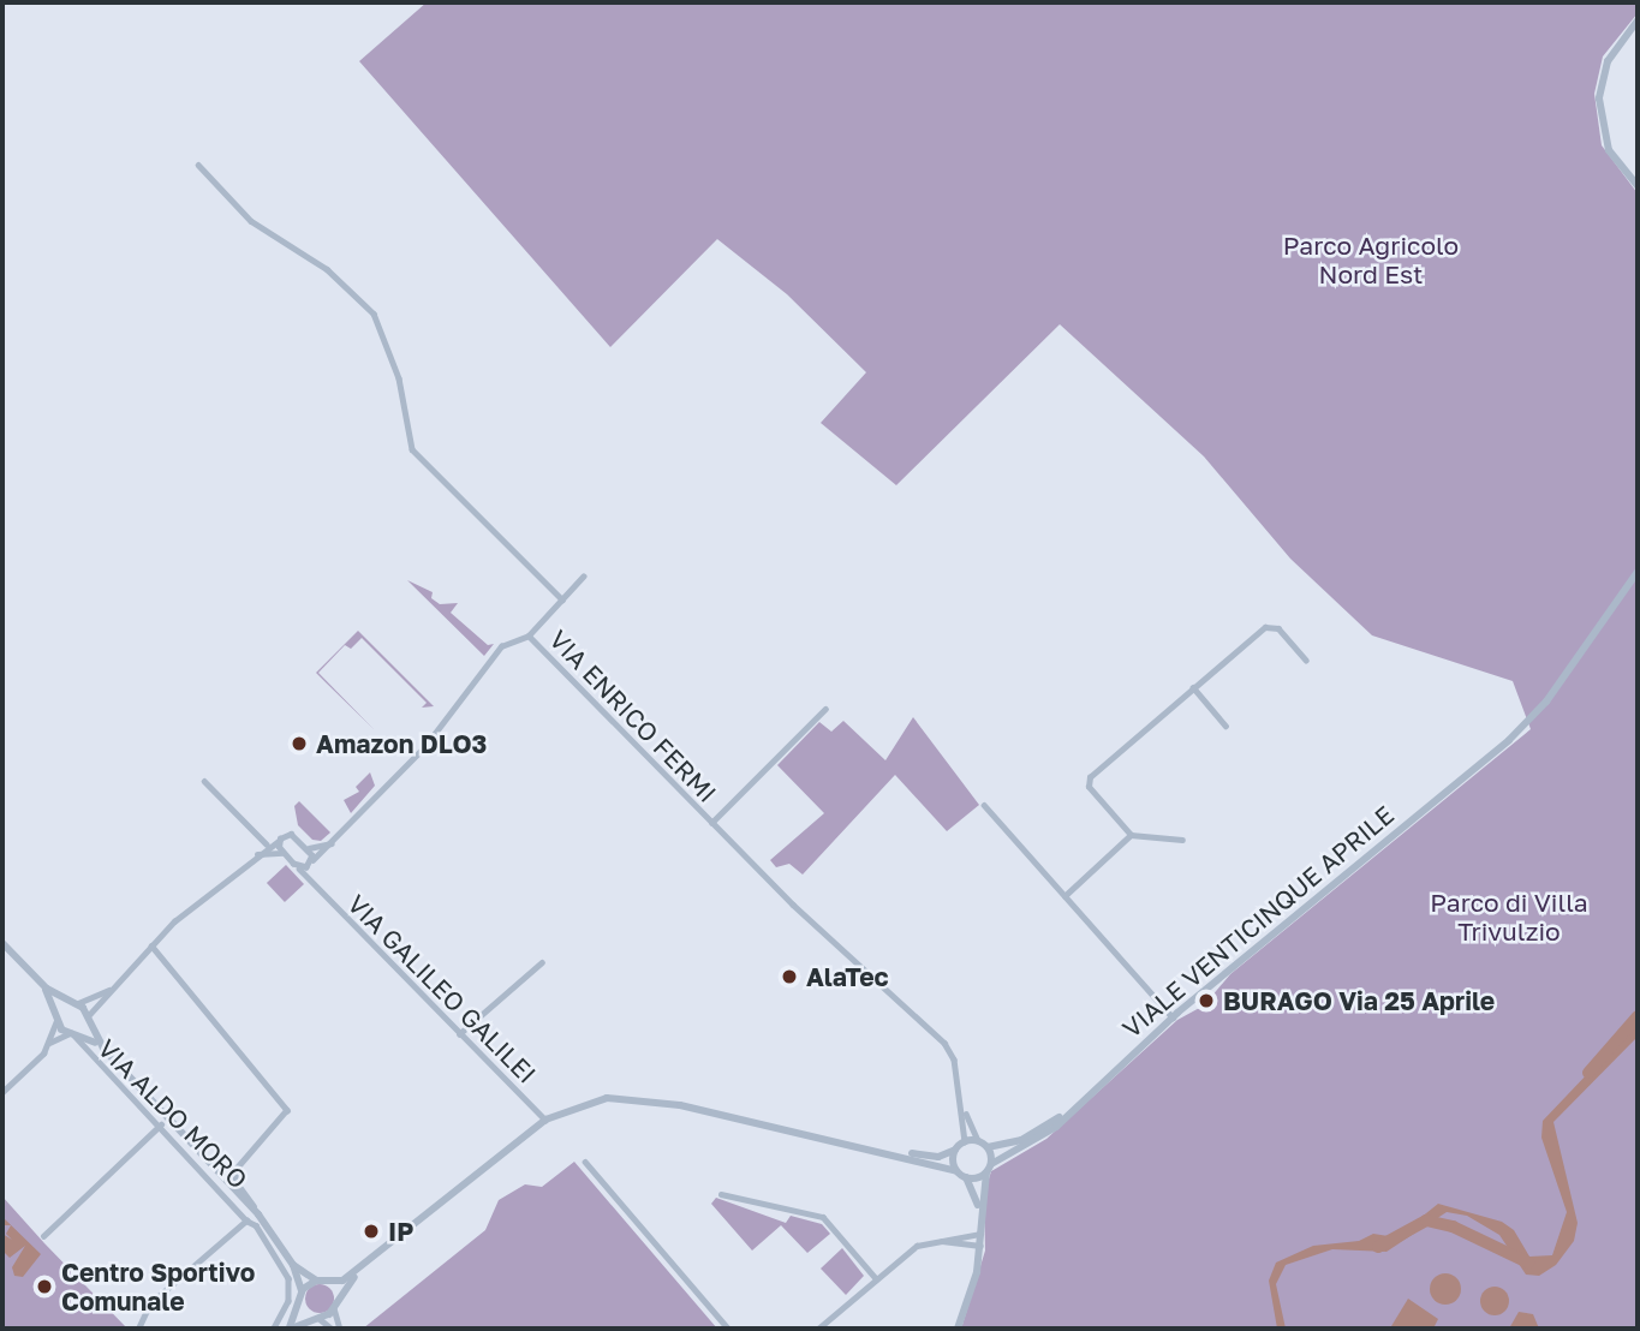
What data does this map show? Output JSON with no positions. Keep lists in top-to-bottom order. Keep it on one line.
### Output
{"streets":{"street":["VIA ENRICO FERMI","VIALE VENTICINQUE APRILE","VIA GALILEO GALILEI","VIA ALDO MORO"]},"parks":["Parco Agricolo Nord Est","Parco di Villa Trivulzio"],"places":["Amazon DLO3","AlaTec","BURAGO Via 25 Aprile","IP","Centro Sportivo Comunale"]}
